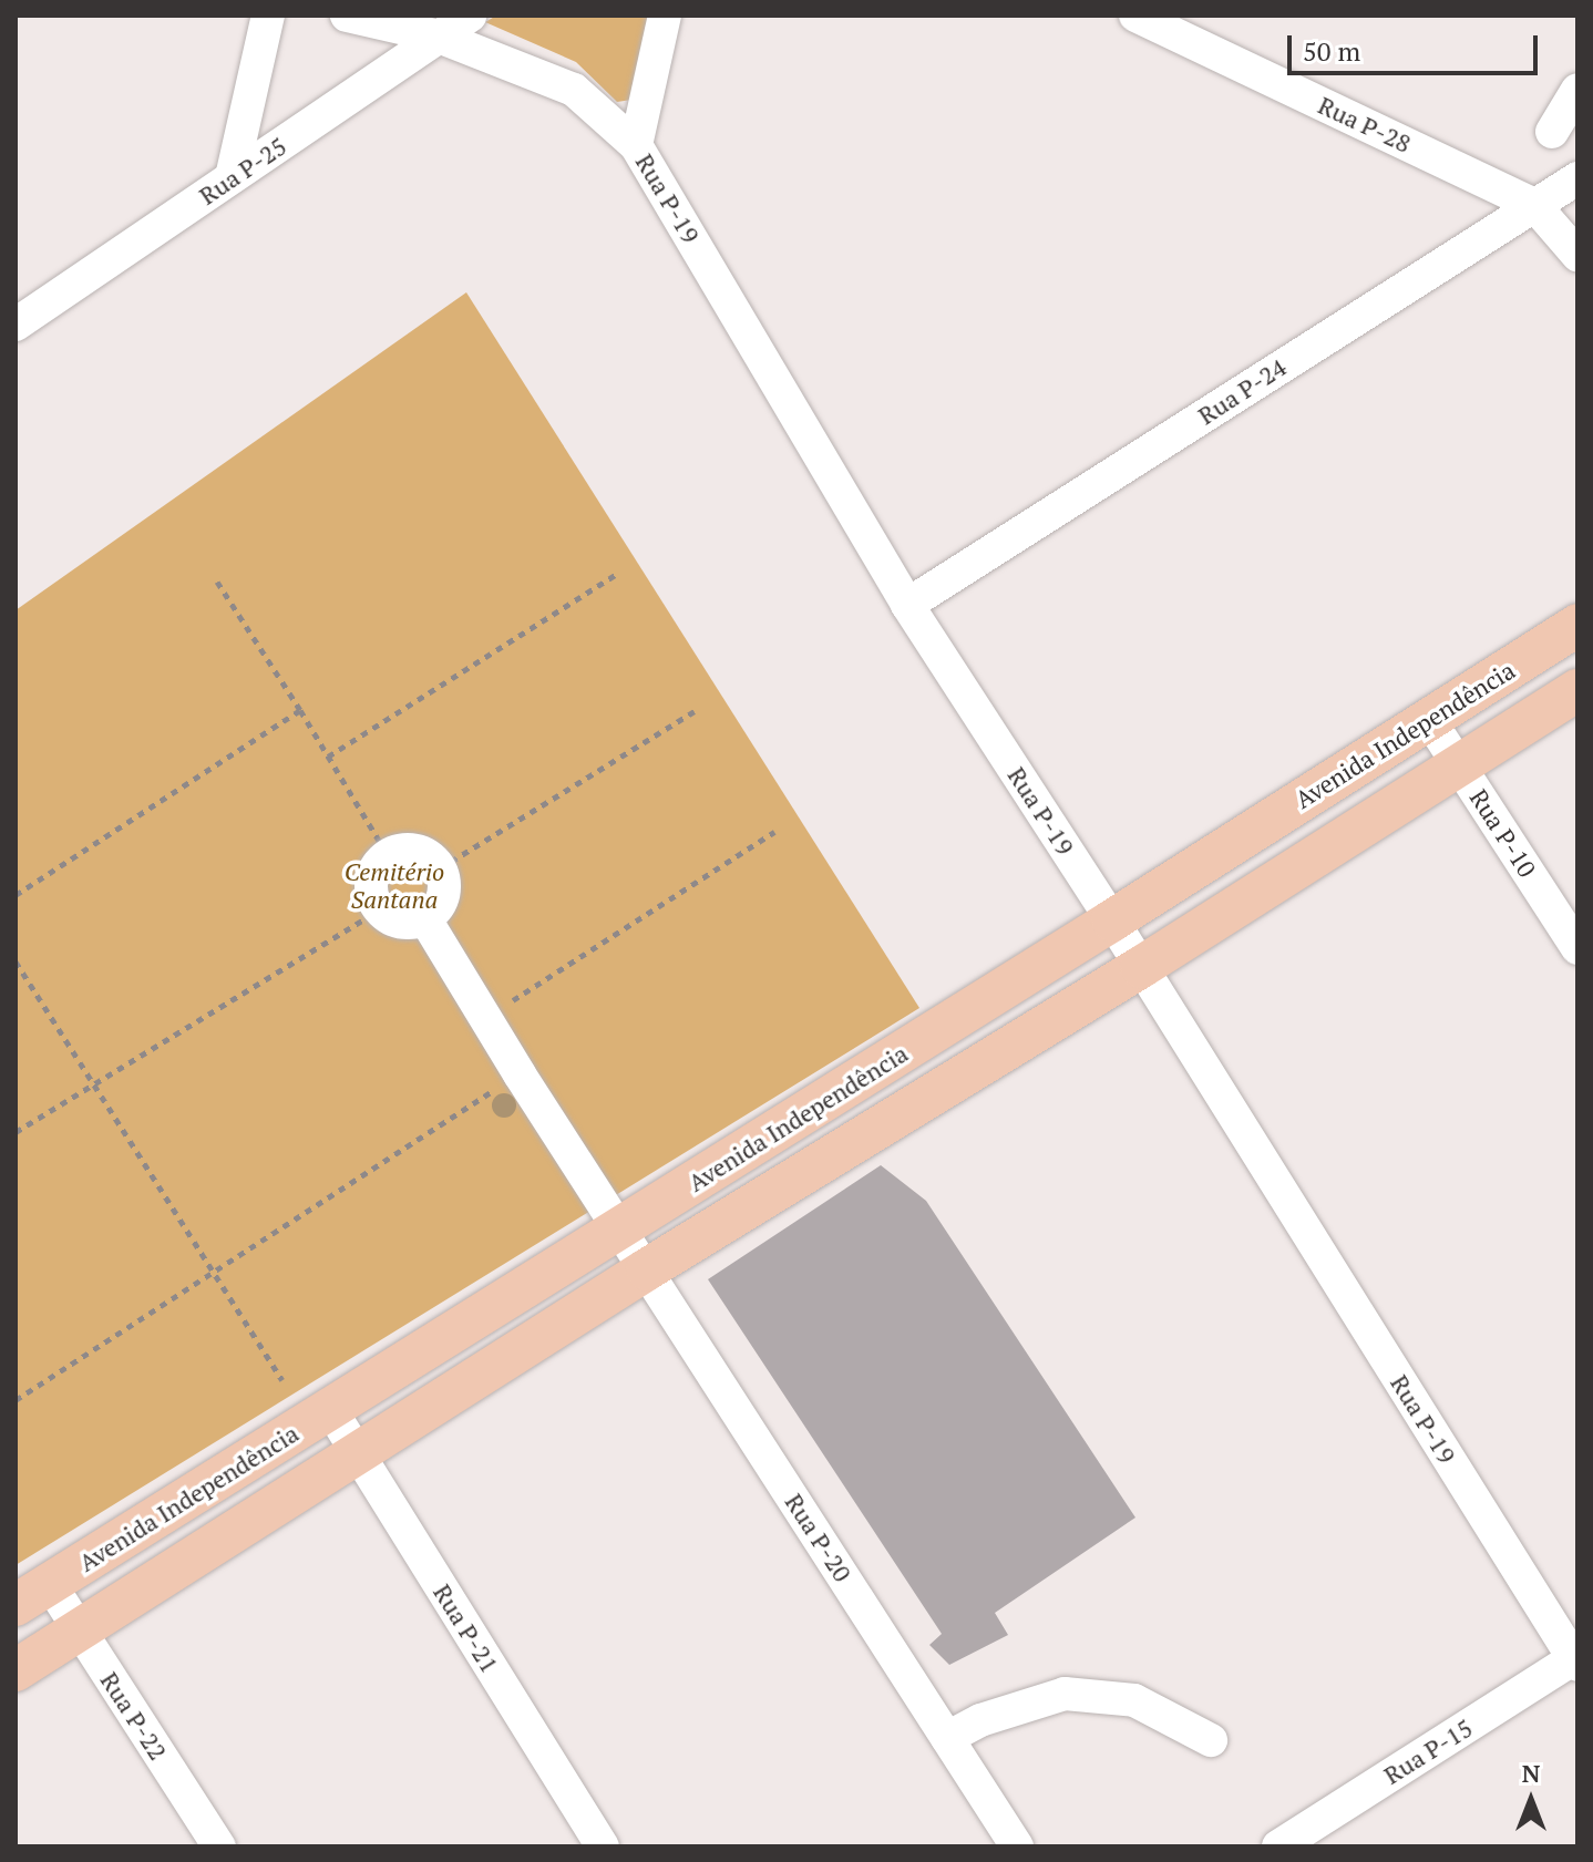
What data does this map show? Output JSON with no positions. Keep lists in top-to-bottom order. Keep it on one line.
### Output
{"streets":{"main road":["Avenida Independência"],"street":["Rua P-28","Rua P-25","Rua P-19","Rua P-24","Rua P-10","Rua P-20","Rua P-21","Rua P-22","Rua P-15"]},"crossings":[["Rua P-28","Rua P-24"],["Rua P-25","Rua P-19"],["Rua P-19","Rua P-24"],["Rua P-19","Avenida Independência"],["Rua P-19","Rua P-15"],["Avenida Independência","Rua P-10"],["Avenida Independência","Rua P-20"],["Avenida Independência","Rua P-21"],["Avenida Independência","Rua P-22"]],"parks":["Cemitério Santana"],"scale_bar":"50 m","north":"top"}
